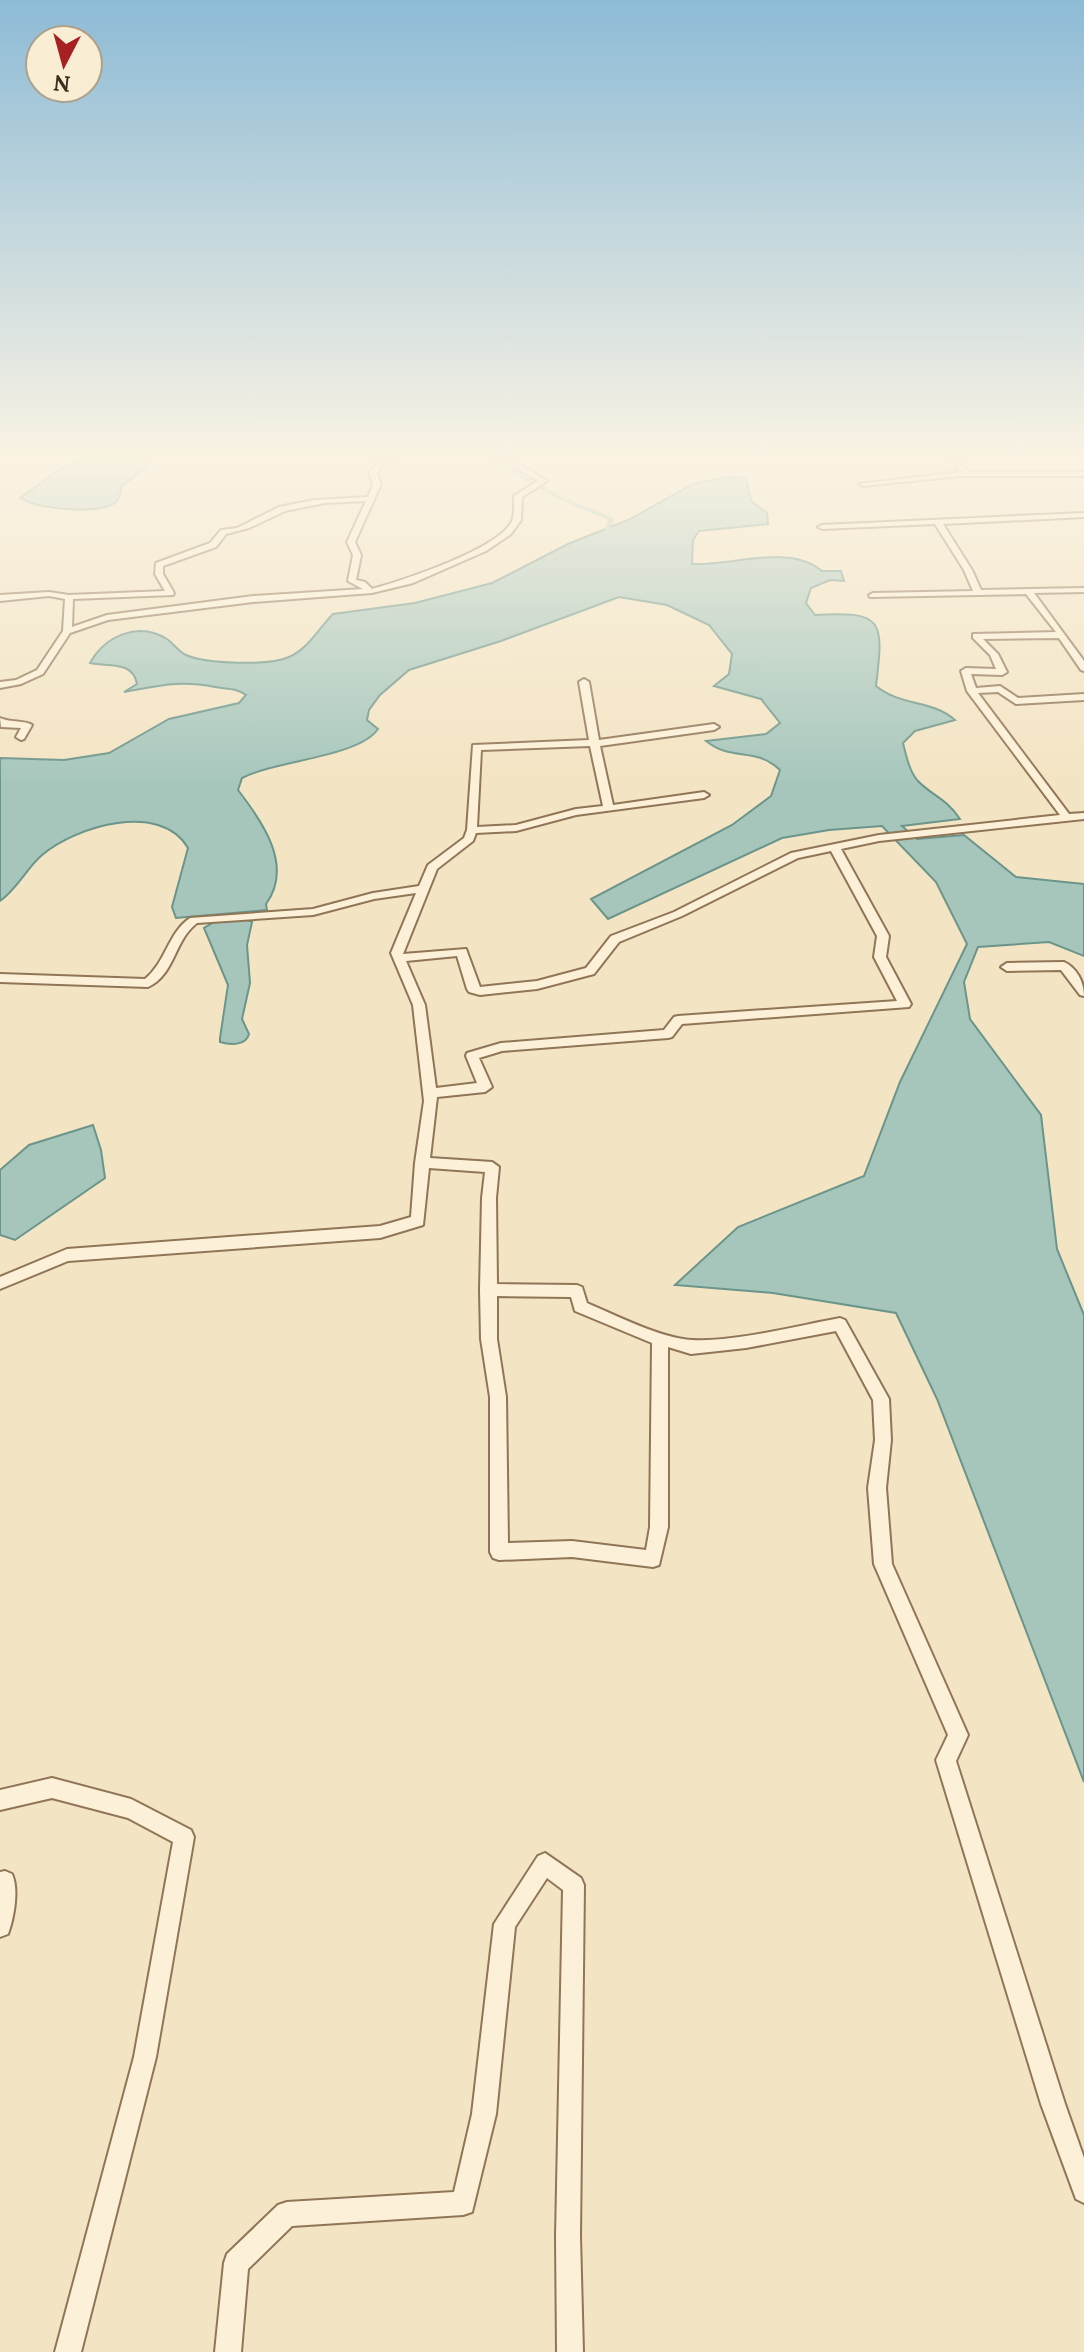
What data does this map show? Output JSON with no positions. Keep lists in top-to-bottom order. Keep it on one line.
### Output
{"north":"bottom"}
